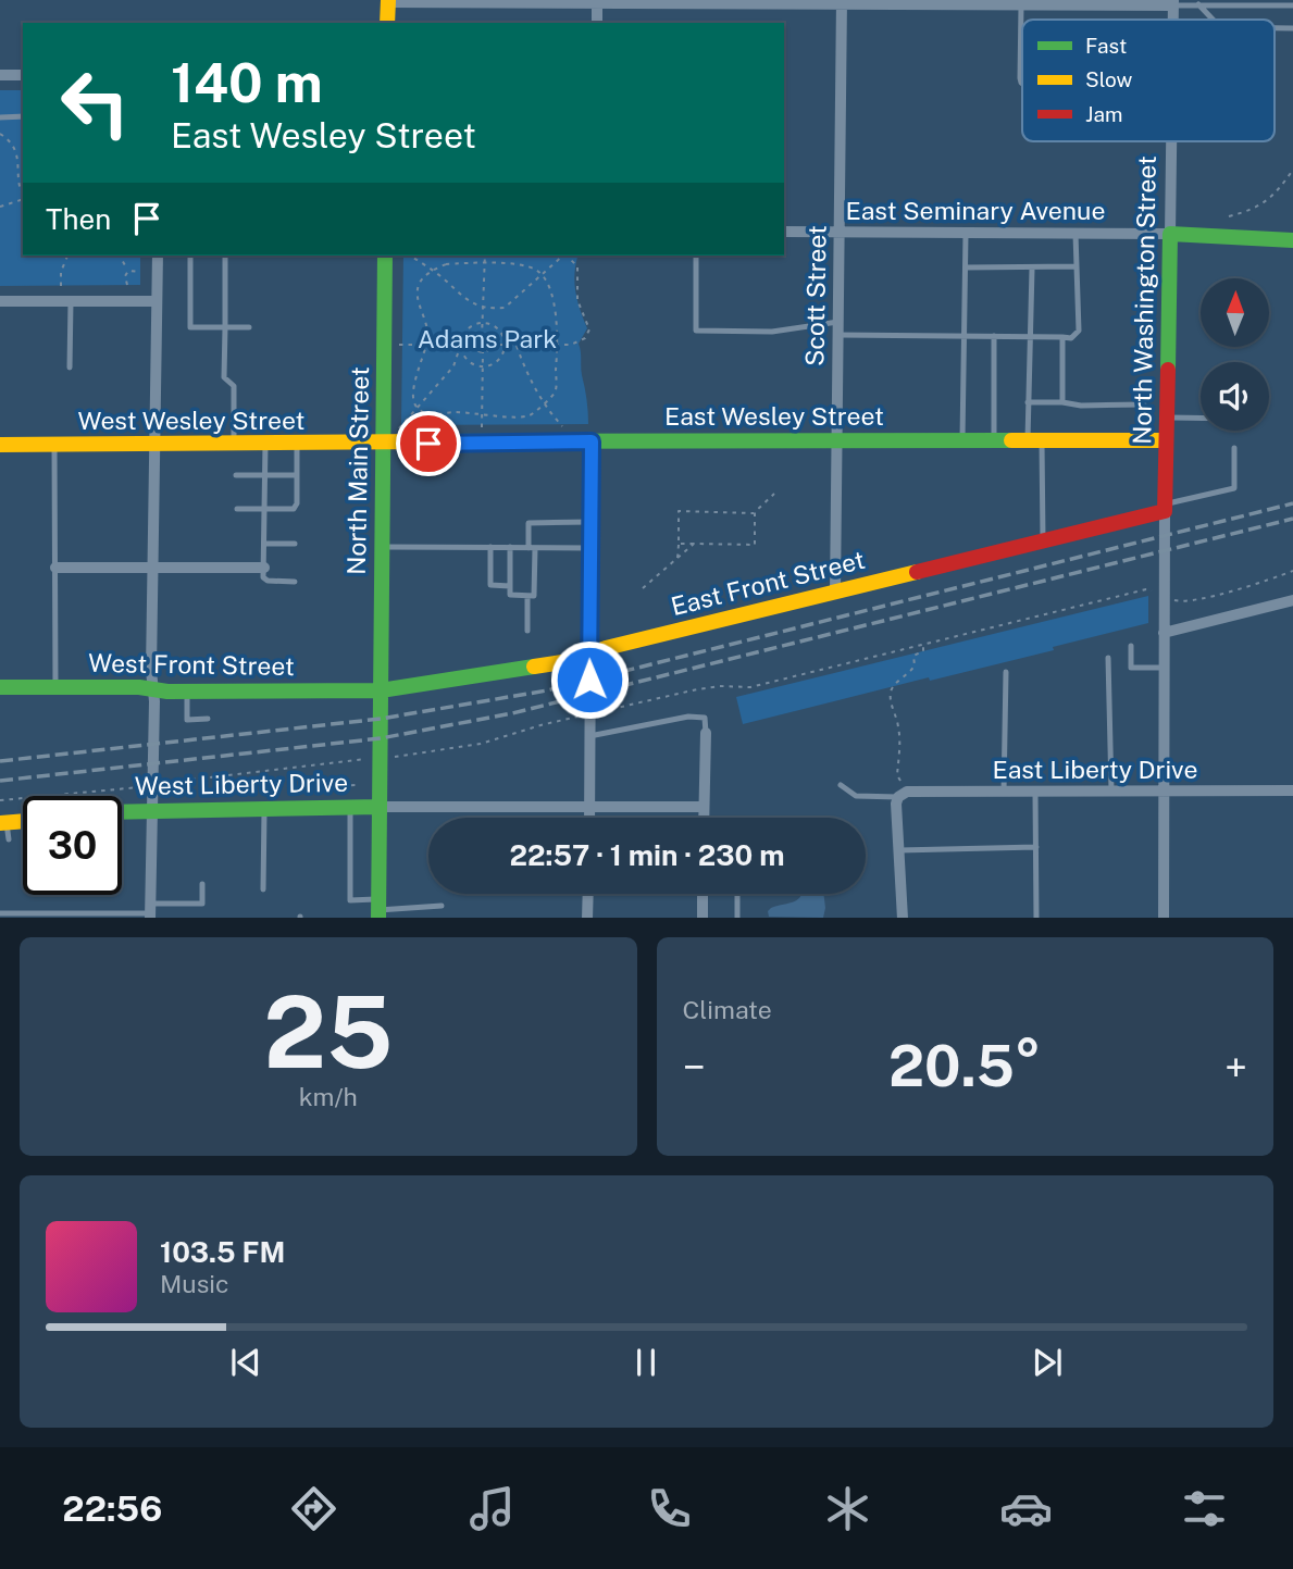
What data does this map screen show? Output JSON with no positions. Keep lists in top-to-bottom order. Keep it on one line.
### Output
{"streets":{"street":["East Seminary Avenue","Scott Street","North Washington Street","East Wesley Street","West Wesley Street","North Main Street","East Front Street","West Front Street","East Liberty Drive","West Liberty Drive"]},"crossings":[["East Seminary Avenue","Scott Street"],["East Seminary Avenue","North Washington Street"],["Scott Street","East Wesley Street"],["Scott Street","East Front Street"],["North Washington Street","East Wesley Street"],["North Washington Street","East Front Street"],["East Wesley Street","West Wesley Street"],["East Wesley Street","North Main Street"],["West Wesley Street","North Main Street"],["North Main Street","East Front Street"],["North Main Street","West Front Street"],["North Main Street","West Liberty Drive"],["East Front Street","West Front Street"]],"parks":["Adams Park"],"legend":["Fast","Slow","Jam"],"north":"top","page":{"turn":["140 m","East Wesley Street"],"then":"Then","limit":"30","trip":"22:57 · 1 min · 230 m","tile":[["25","km/h"],"Climate"],"heat":["−","20.5°","+"],"song":["103.5 FM","Music"],"tabs":"22:56"}}
